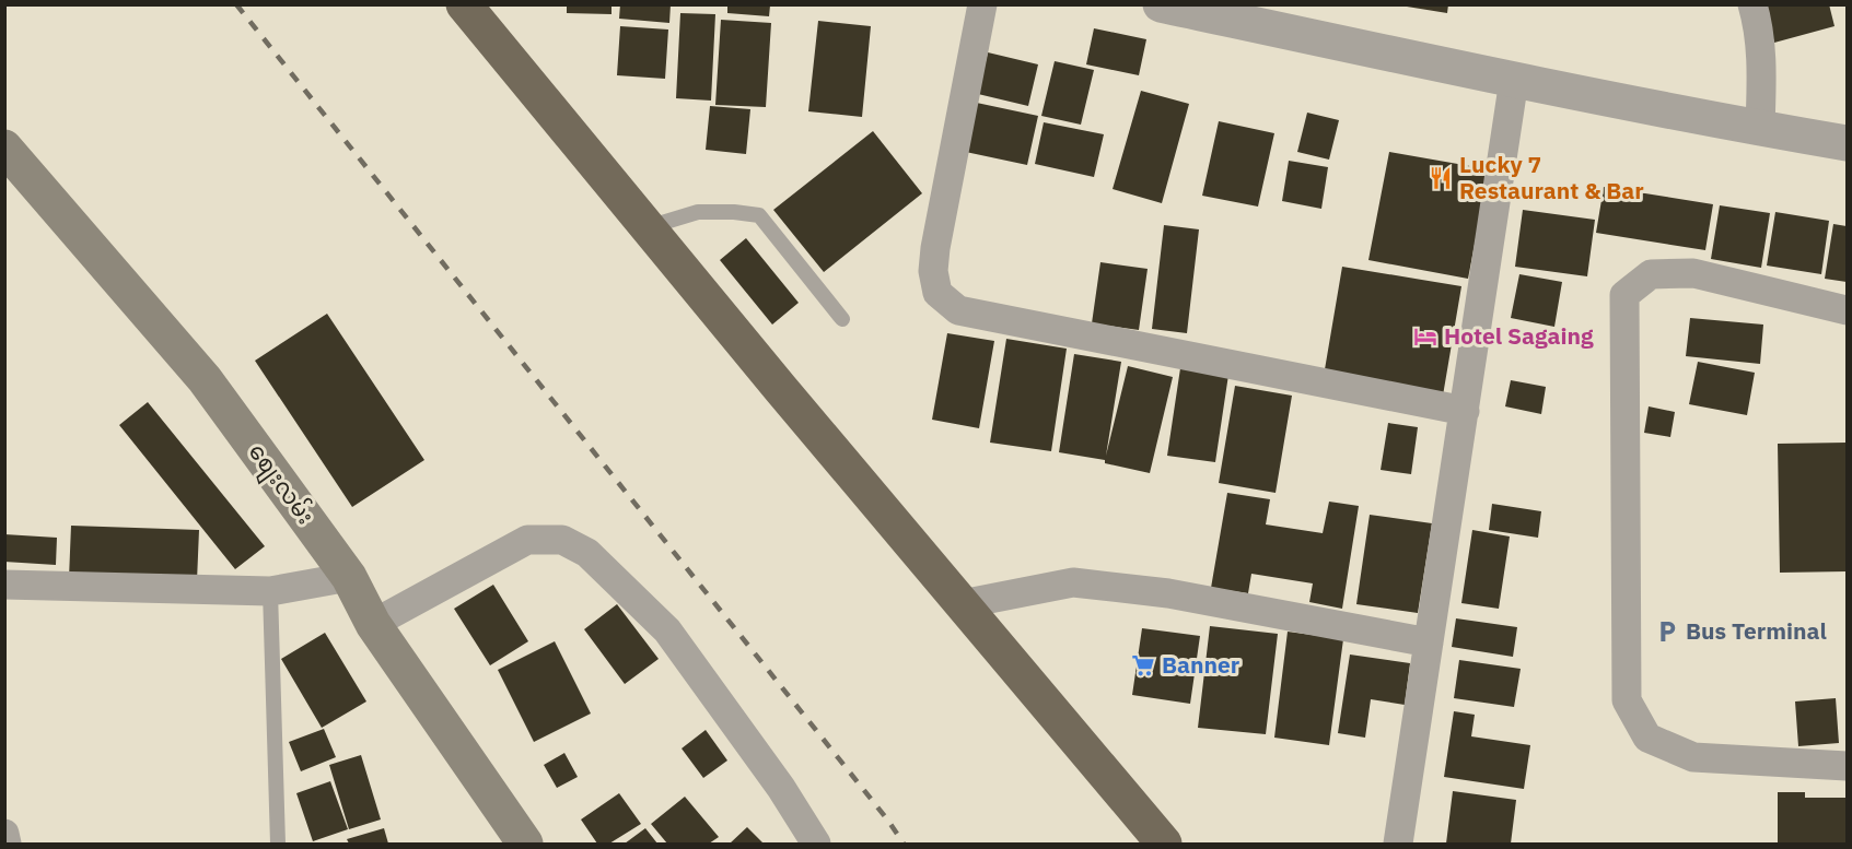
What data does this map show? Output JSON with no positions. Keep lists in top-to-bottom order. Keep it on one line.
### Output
{"streets":{"main road":["စျေးလမ်း"]},"places":{"restaurant":["Lucky 7 Restaurant & Bar"],"hotel":["Hotel Sagaing"],"parking":["Bus Terminal"],"supermarket":["Banner"]}}
